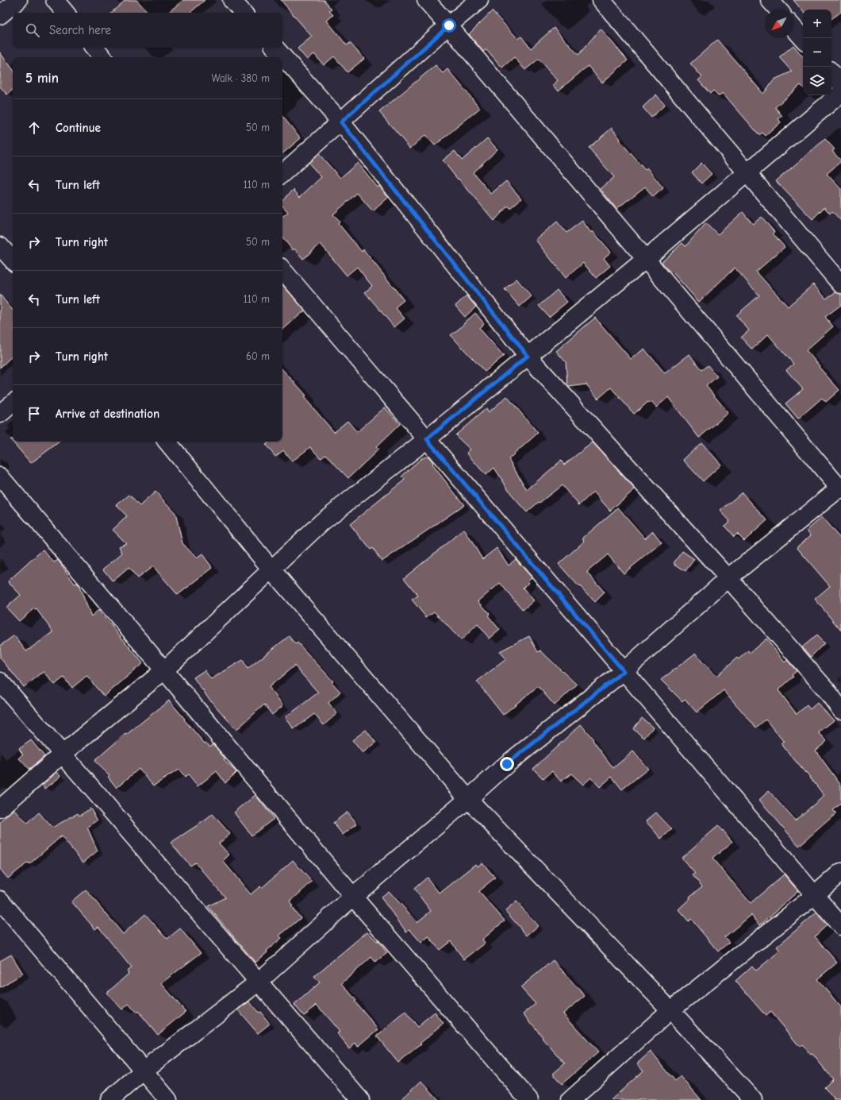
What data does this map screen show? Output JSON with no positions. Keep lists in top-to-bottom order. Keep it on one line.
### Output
{"north":"bottom left","page":{"map_buttons":["+","−"],"search":"Search here","heading":["5 min","Walk · 380 m"],"list":[["Continue","50 m"],["Turn left","110 m"],["Turn right","50 m"],["Turn left","110 m"],["Turn right","60 m"],"Arrive at destination"]}}
